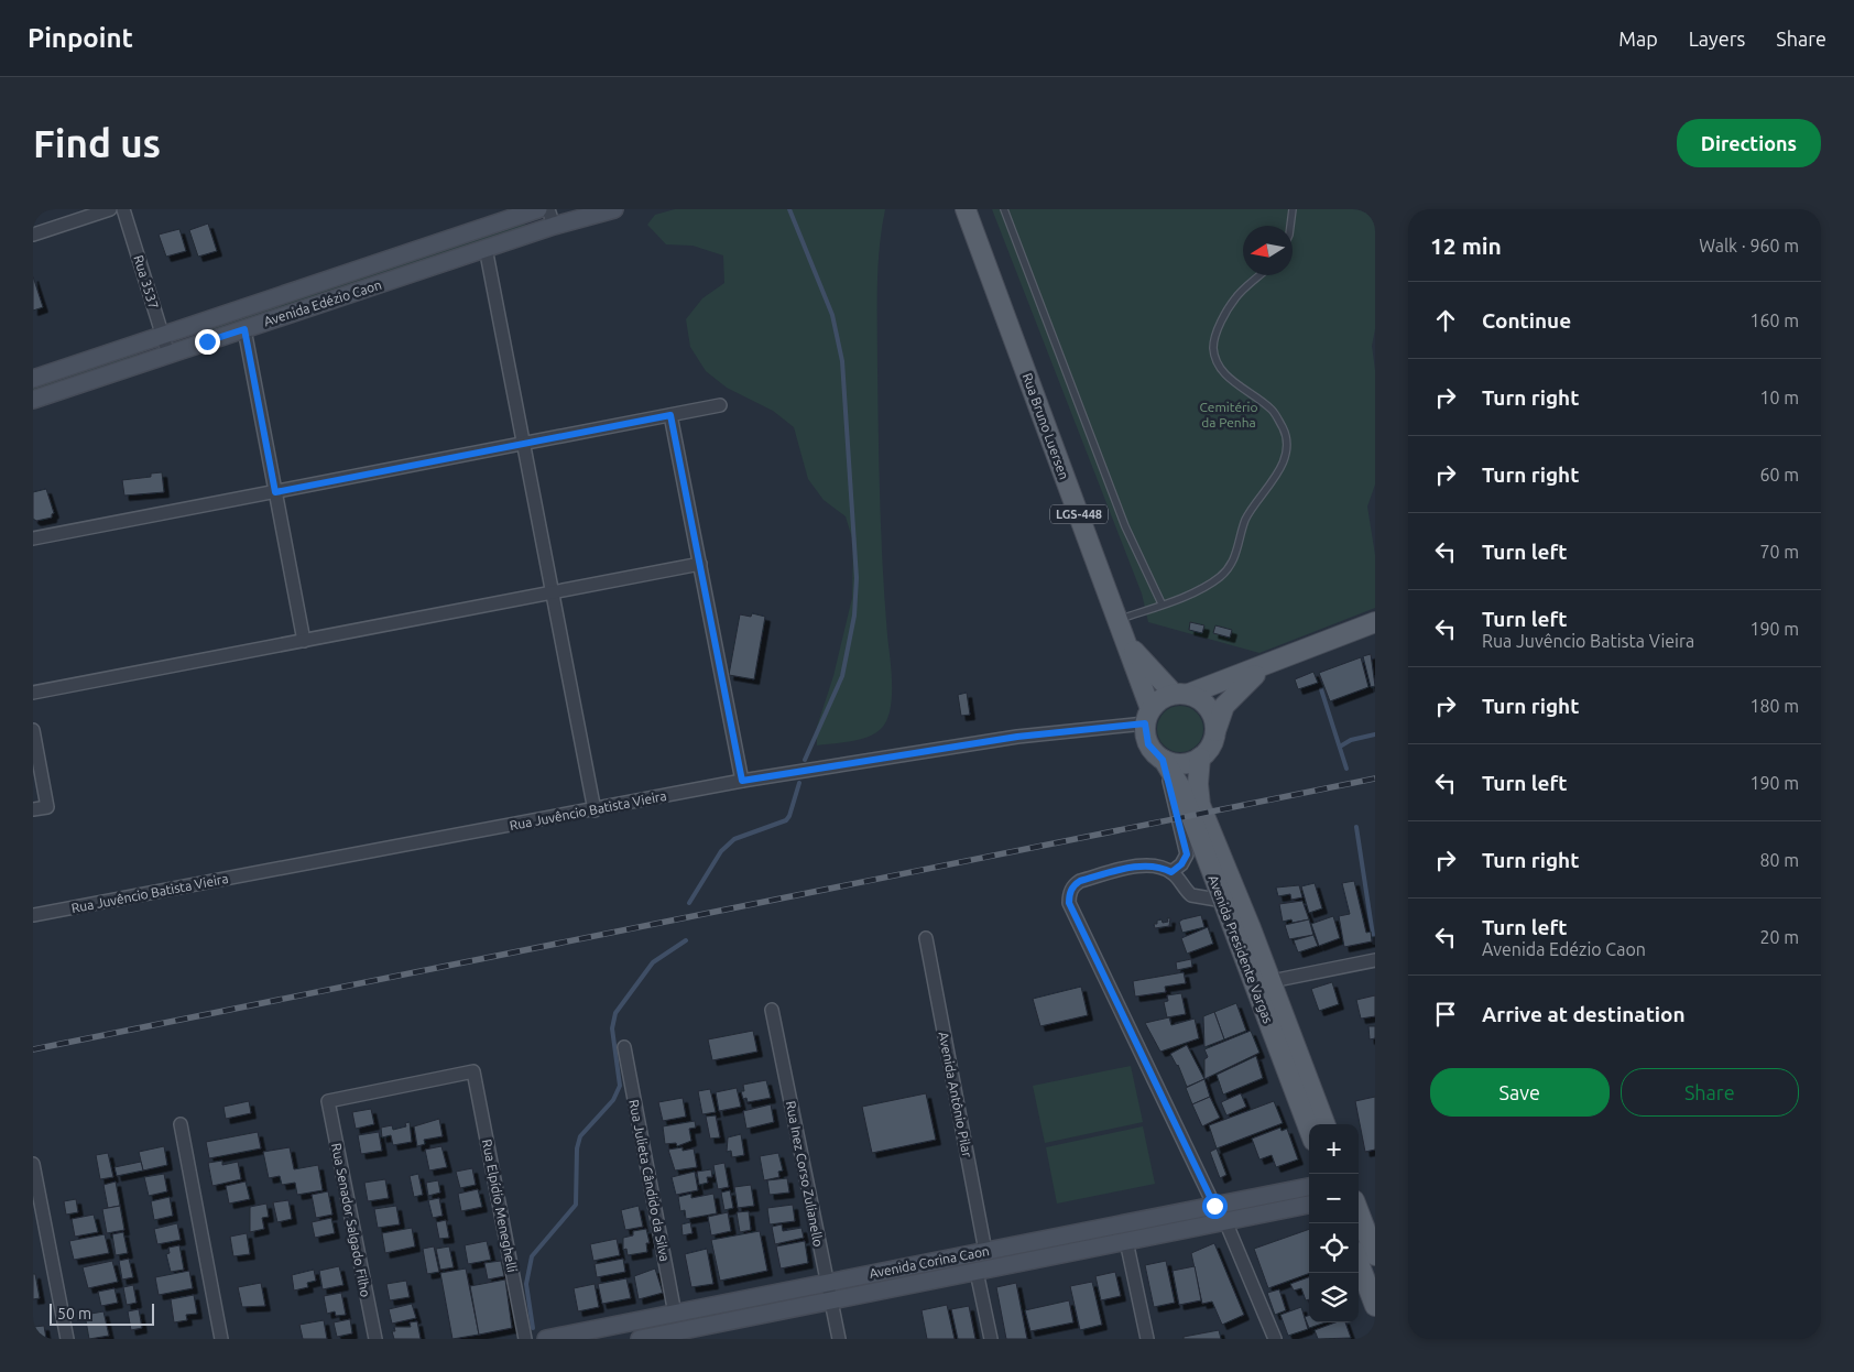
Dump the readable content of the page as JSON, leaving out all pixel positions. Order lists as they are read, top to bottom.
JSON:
{
  "streets": {
    "main road": [
      "Avenida Edézio Caon",
      "Rua Bruno Luersen",
      "LGS-448",
      "Avenida Presidente Vargas",
      "Avenida Corina Caon"
    ],
    "street": [
      "Rua 3537",
      "Rua Juvêncio Batista Vieira",
      "Avenida Antônio Pilar",
      "Rua Inez Corso Zulianello",
      "Rua Julieta Cândido da Silva",
      "Rua Elpídio Meneghelli",
      "Rua Senador Salgado Filho"
    ]
  },
  "crossings": [
    ["Rua 3537", "Avenida Edézio Caon"],
    ["Rua Bruno Luersen", "Rua Juvêncio Batista Vieira"],
    ["Rua Bruno Luersen", "Avenida Presidente Vargas"],
    ["Rua Juvêncio Batista Vieira", "Avenida Presidente Vargas"],
    ["Avenida Antônio Pilar", "Avenida Corina Caon"],
    ["Rua Inez Corso Zulianello", "Avenida Corina Caon"],
    ["Rua Julieta Cândido da Silva", "Avenida Corina Caon"],
    ["Rua Elpídio Meneghelli", "Rua Senador Salgado Filho"]
  ],
  "parks": ["Cemitério da Penha"],
  "scale_bar": "50 m",
  "north": "left",
  "page": {
    "header": "Pinpoint",
    "nav": ["Map", "Layers", "Share"],
    "buttons": [
      "Directions",
      ["Save", "Share"]
    ],
    "title": "Find us",
    "heading": ["12 min", "Walk · 960 m"],
    "list": [
      ["Continue", "160 m"],
      ["Turn right", "10 m"],
      ["Turn right", "60 m"],
      ["Turn left", "70 m"],
      ["Turn left", "Rua Juvêncio Batista Vieira", "190 m"],
      ["Turn right", "180 m"],
      ["Turn left", "190 m"],
      ["Turn right", "80 m"],
      ["Turn left", "Avenida Edézio Caon", "20 m"],
      "Arrive at destination"
    ],
    "map_buttons": ["+", "−"],
    "scale": "50 m"
  }
}
